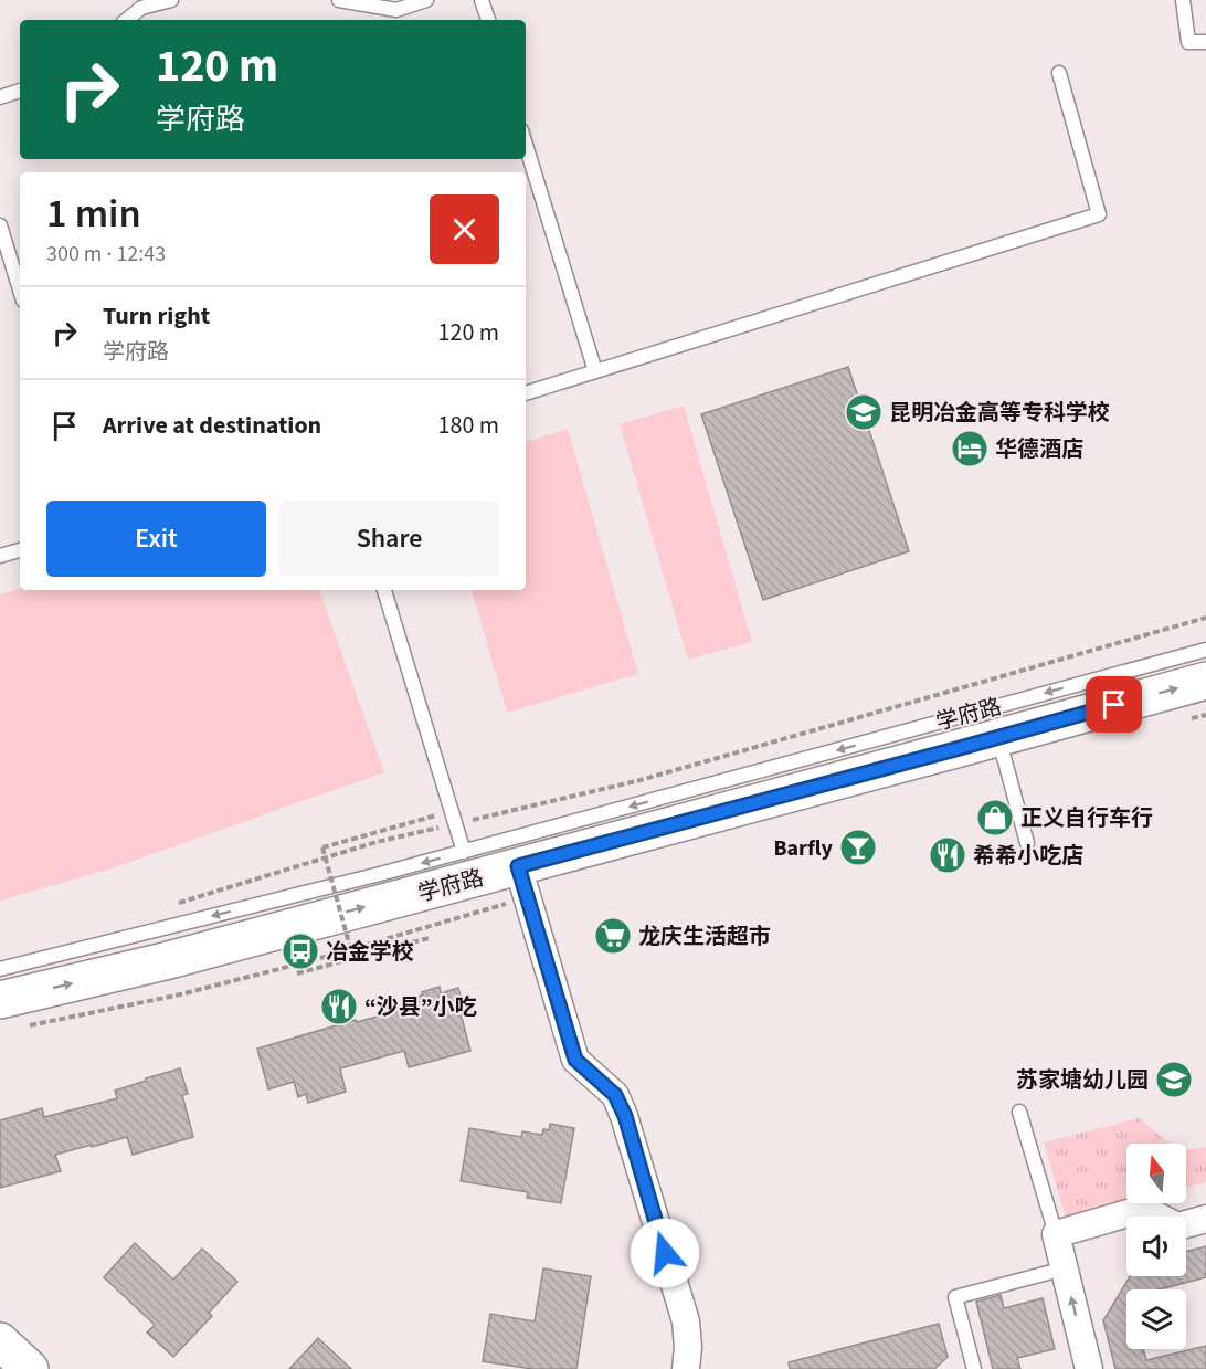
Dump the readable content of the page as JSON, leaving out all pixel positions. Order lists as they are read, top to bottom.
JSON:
{
  "streets": {
    "main road": ["学府路"]
  },
  "places": {
    "school or university": ["昆明冶金高等专科学校", "苏家塘幼儿园"],
    "hotel": ["华德酒店"],
    "shop": ["正义自行车行"],
    "bar": ["Barfly"],
    "restaurant": ["希希小吃店", "“沙县”小吃"],
    "supermarket": ["龙庆生活超市"],
    "bus stop": ["冶金学校"]
  },
  "north": "top",
  "page": {
    "turn": ["120 m", "学府路"],
    "heading": ["1 min", "300 m · 12:43"],
    "list": [
      {
        "name": "Turn right",
        "note": "学府路",
        "value": "120 m"
      },
      {
        "name": "Arrive at destination",
        "value": "180 m"
      }
    ],
    "buttons": ["Exit", "Share"]
  }
}
